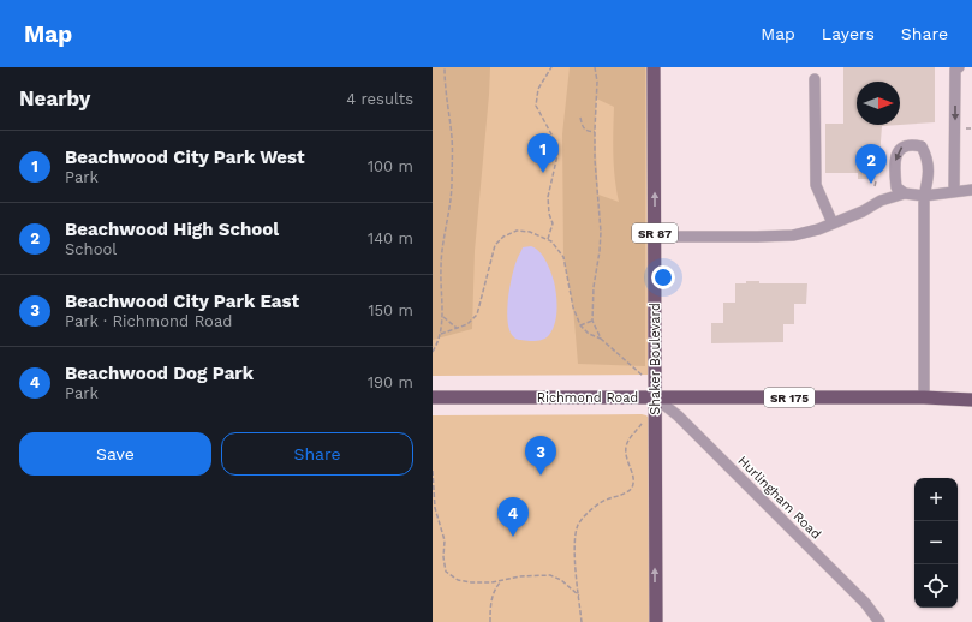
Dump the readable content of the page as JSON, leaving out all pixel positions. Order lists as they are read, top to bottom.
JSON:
{
  "streets": {
    "main road": [
      "SR 87",
      "Shaker Boulevard",
      "Richmond Road",
      "SR 175"
    ],
    "street": ["Hurlingham Road"]
  },
  "crossings": [
    ["Shaker Boulevard", "Richmond Road"],
    ["Shaker Boulevard", "Hurlingham Road"],
    ["Richmond Road", "Hurlingham Road"]
  ],
  "one_way": ["Shaker Boulevard"],
  "north": "right",
  "page": {
    "header": "Map",
    "nav": ["Map", "Layers", "Share"],
    "heading": ["Nearby", "4 results"],
    "list": [
      {
        "mark": "1",
        "name": "Beachwood City Park West",
        "note": "Park",
        "value": "100 m"
      },
      {
        "mark": "2",
        "name": "Beachwood High School",
        "note": "School",
        "value": "140 m"
      },
      {
        "mark": "3",
        "name": "Beachwood City Park East",
        "note": "Park · Richmond Road",
        "value": "150 m"
      },
      {
        "mark": "4",
        "name": "Beachwood Dog Park",
        "note": "Park",
        "value": "190 m"
      }
    ],
    "pins": [
      "1",
      "2",
      "3",
      "4"
    ],
    "buttons": ["Save", "Share"],
    "map_buttons": ["+", "−"]
  }
}
